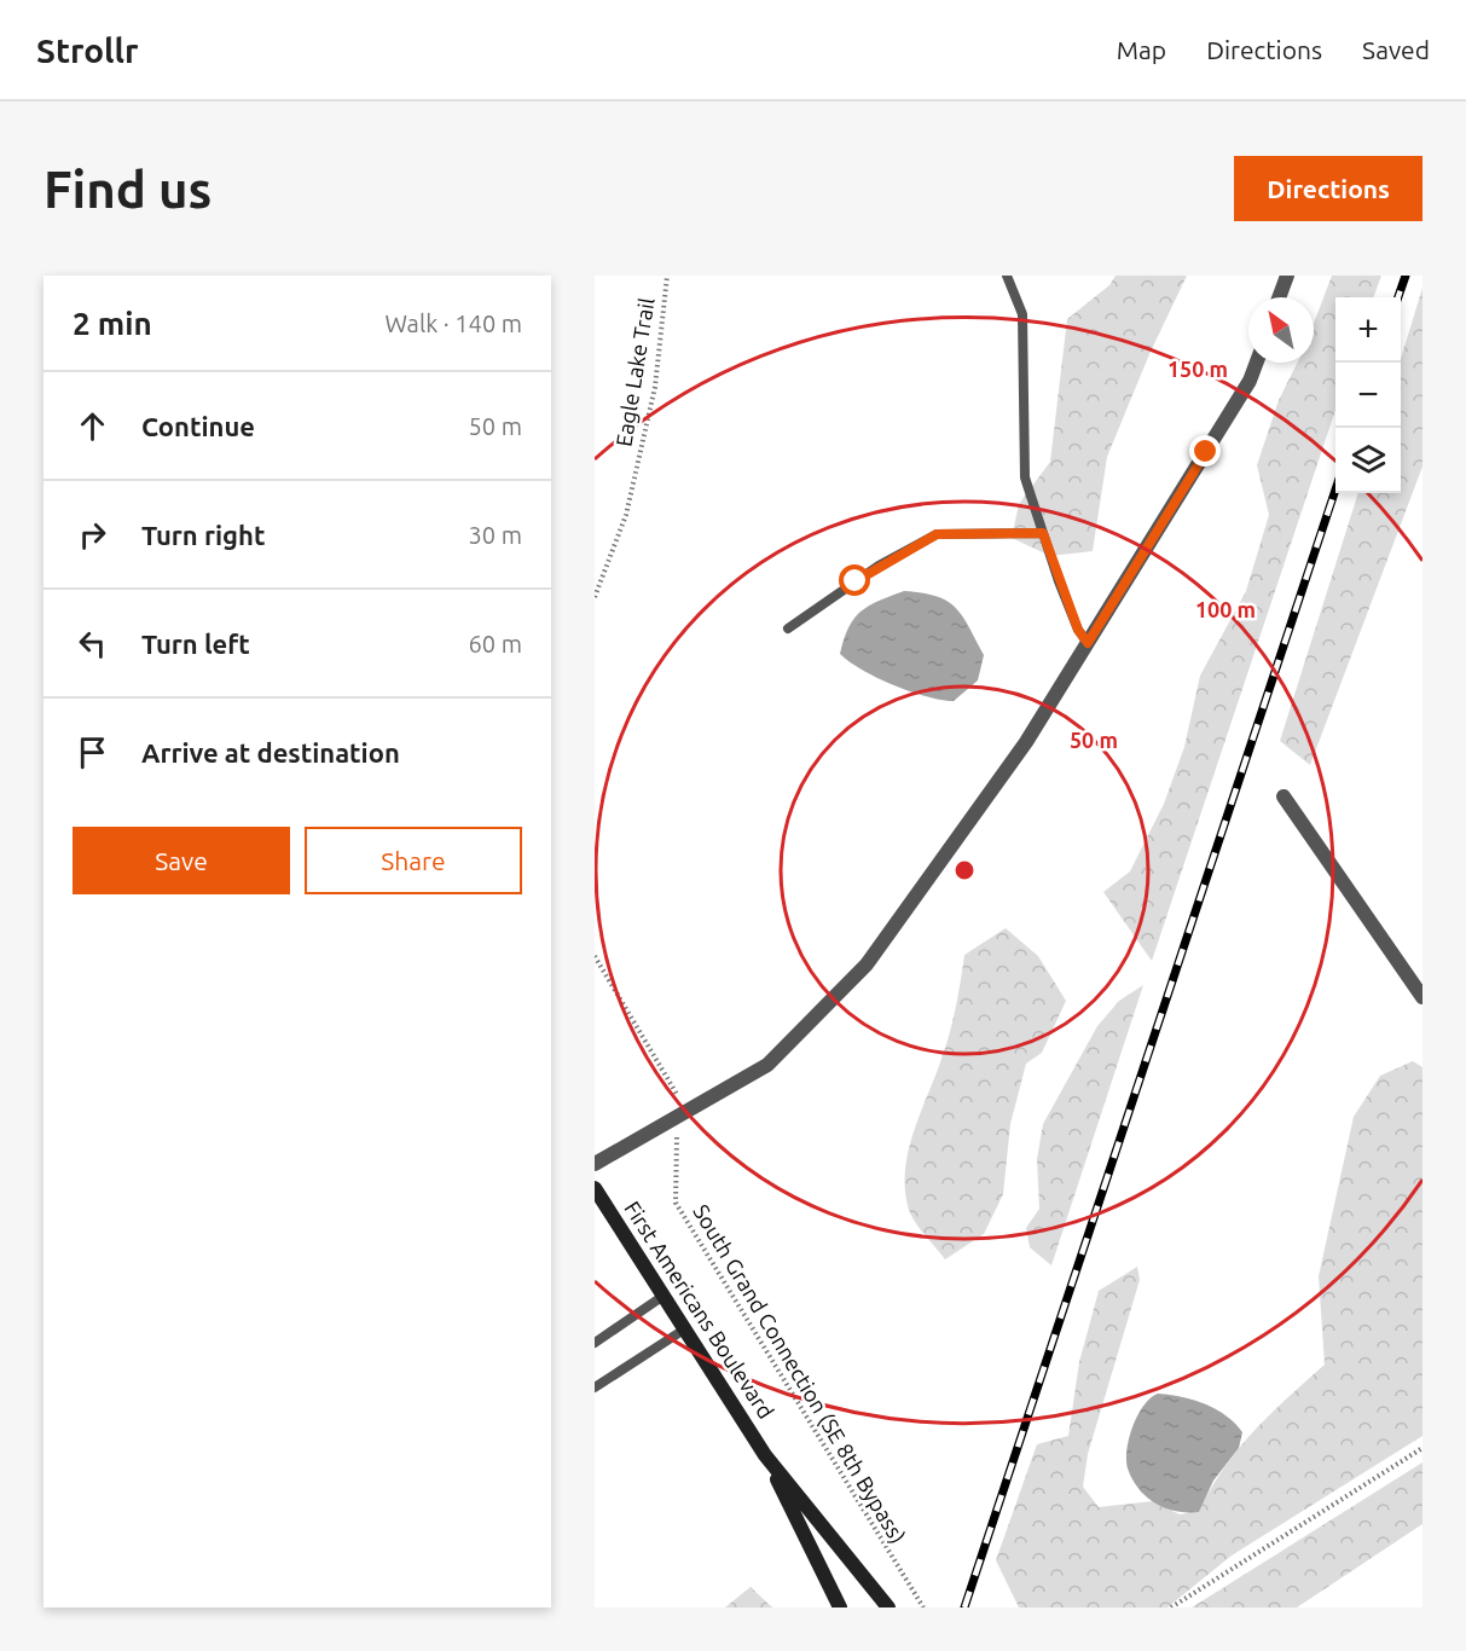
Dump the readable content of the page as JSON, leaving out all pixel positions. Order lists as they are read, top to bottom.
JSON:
{
  "streets": {
    "main road": ["First Americans Boulevard"],
    "path": ["Eagle Lake Trail", "South Grand Connection (SE 8th Bypass)"]
  },
  "north": "top left",
  "page": {
    "header": "Strollr",
    "nav": ["Map", "Directions", "Saved"],
    "buttons": [
      "Directions",
      ["Save", "Share"]
    ],
    "title": "Find us",
    "heading": ["2 min", "Walk · 140 m"],
    "map_buttons": ["+", "−"],
    "list": [
      ["Continue", "50 m"],
      ["Turn right", "30 m"],
      ["Turn left", "60 m"],
      "Arrive at destination"
    ]
  },
  "rings": ["150 m", "100 m", "50 m"]
}
